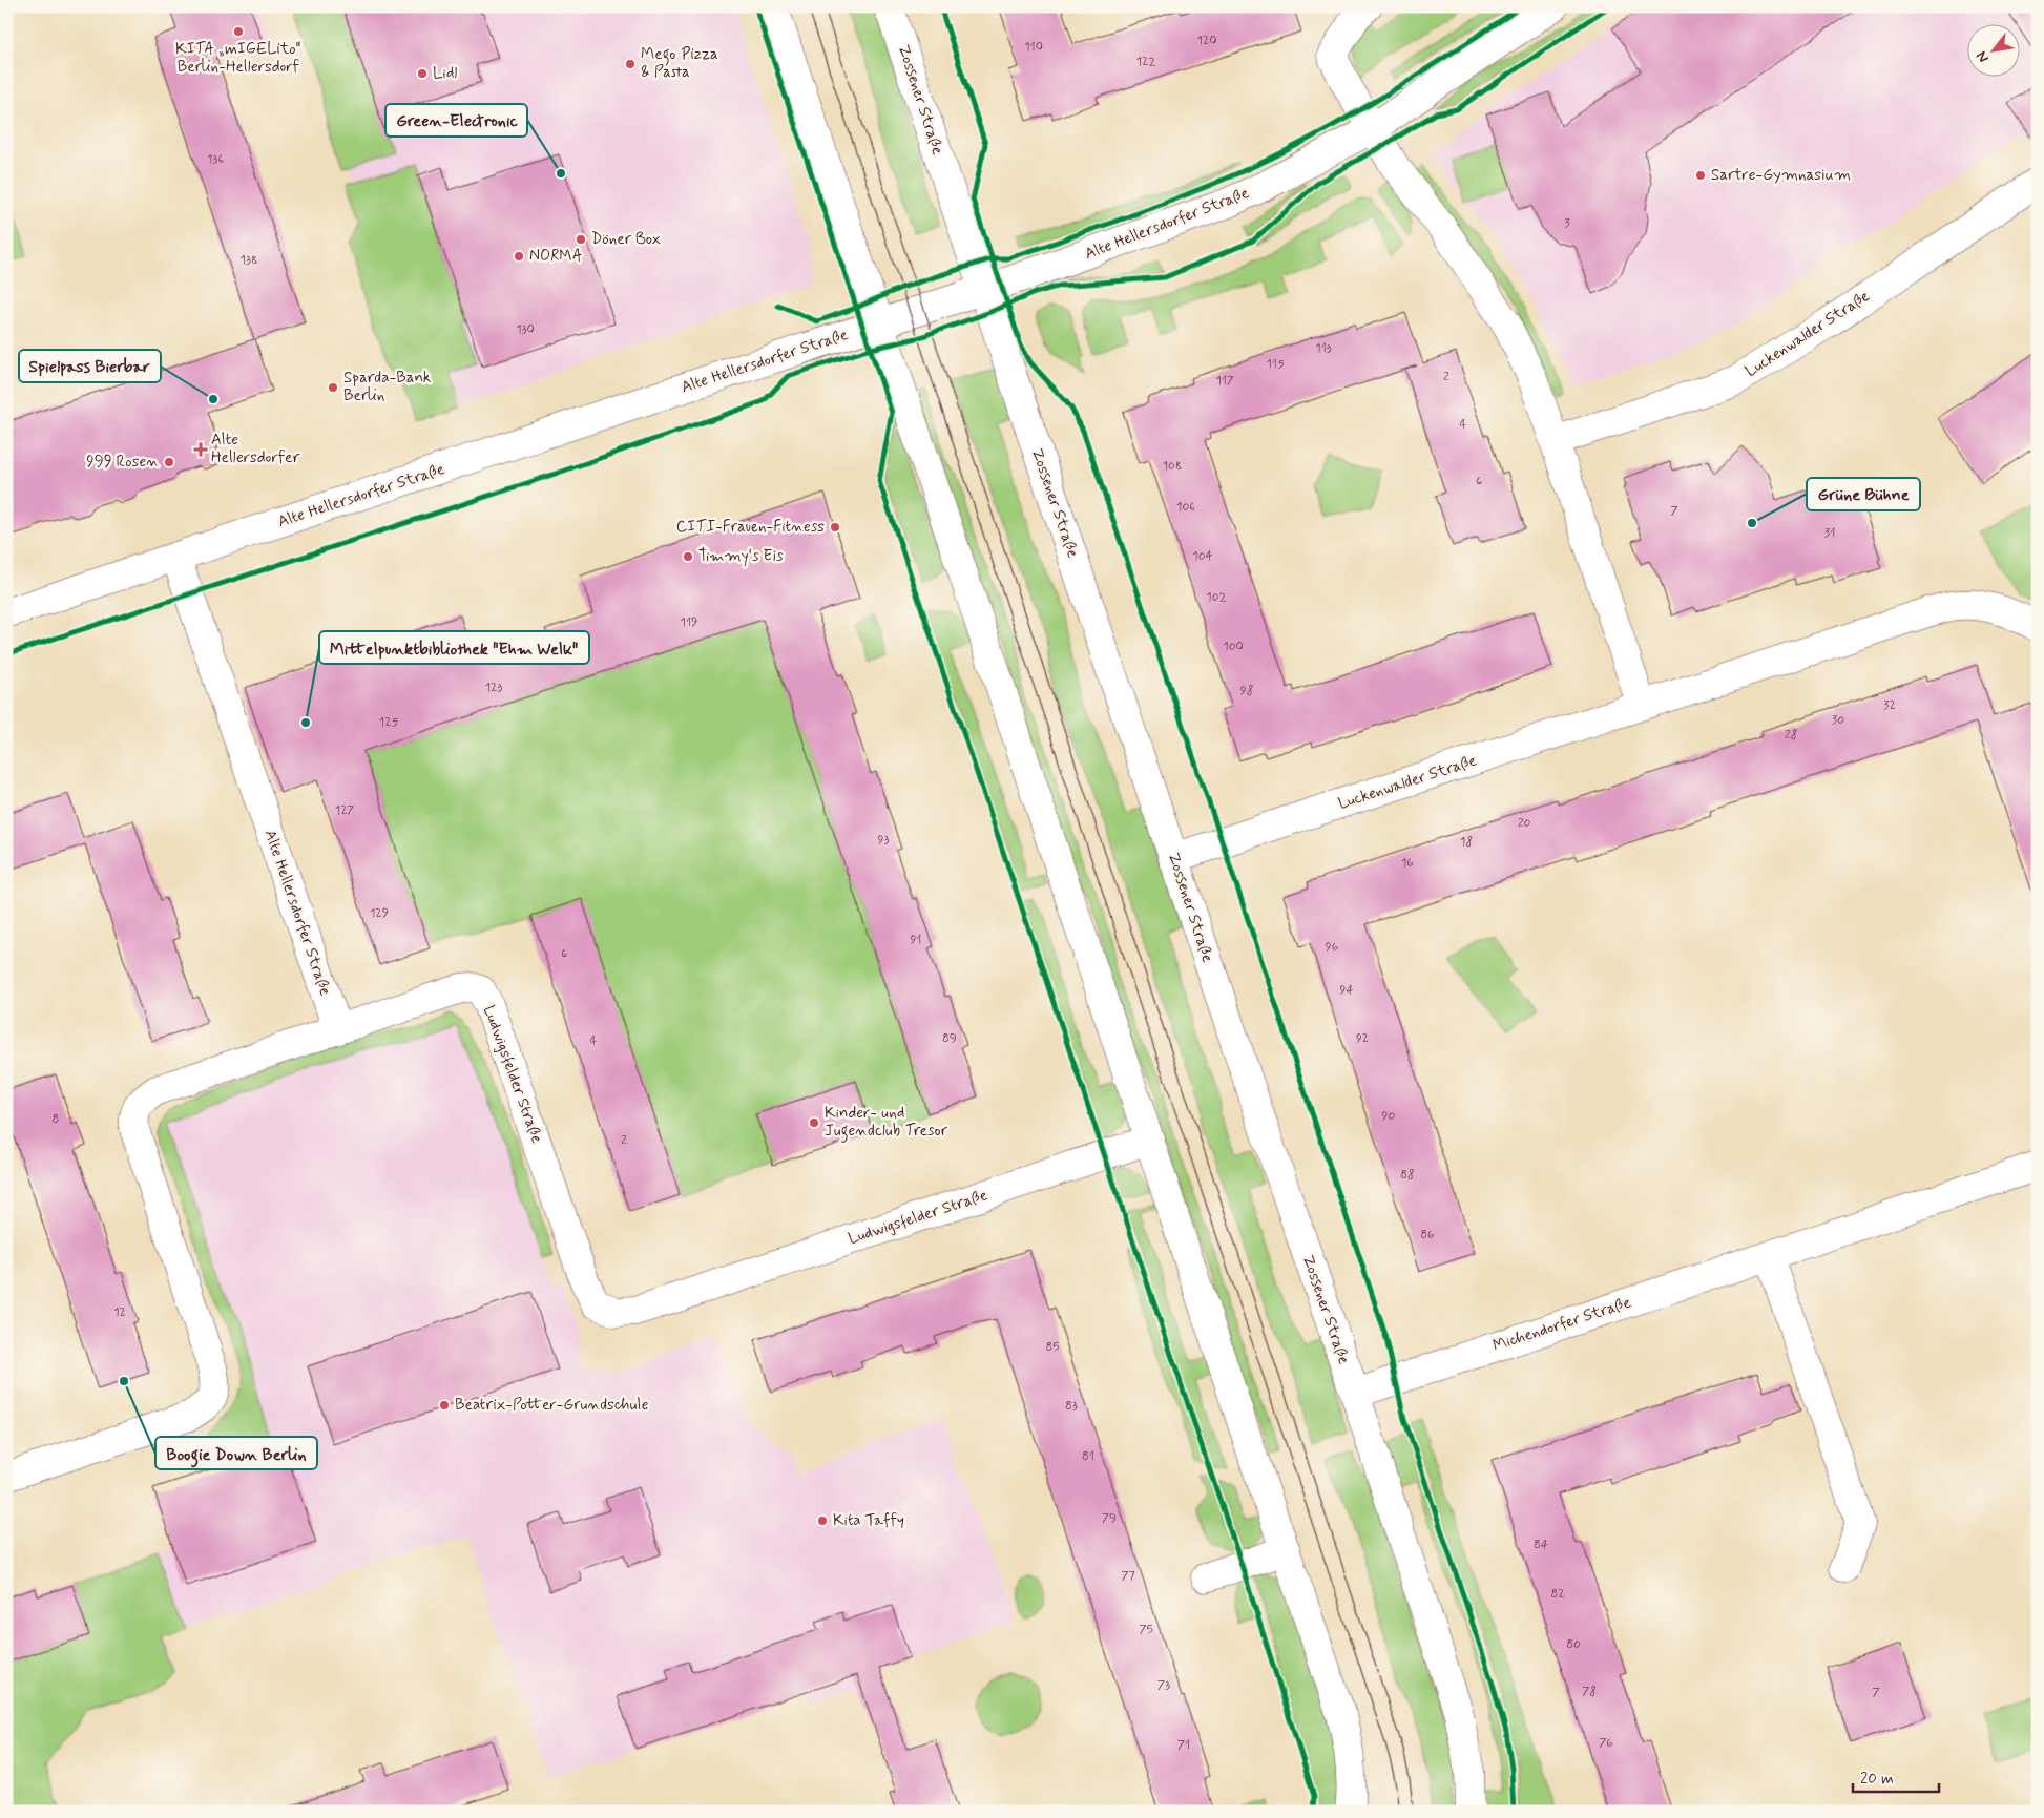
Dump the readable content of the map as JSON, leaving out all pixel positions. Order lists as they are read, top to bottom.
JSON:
{
  "streets": {
    "street": [
      "Zossener Straße",
      "Alte Hellersdorfer Straße",
      "Luckenwalder Straße",
      "Ludwigsfelder Straße",
      "Michendorfer Straße"
    ]
  },
  "crossings": [
    ["Zossener Straße", "Alte Hellersdorfer Straße"],
    ["Zossener Straße", "Luckenwalder Straße"],
    ["Zossener Straße", "Michendorfer Straße"],
    ["Alte Hellersdorfer Straße", "Ludwigsfelder Straße"]
  ],
  "places": {
    "other": [
      "KITA „mIGELito“ Berlin-Hellersdorf",
      "Mego Pizza & Pasta",
      "Lidl",
      "Green-Electronic",
      "Sartre-Gymnasium",
      "Döner Box",
      "NORMA",
      "Sparda-Bank Berlin",
      "Spielpass Bierbar",
      "999 Rosen",
      "Grüne Bühne",
      "CITI-Frauen-Fitness",
      "Timmy's Eis",
      "Mittelpunktbibliothek \"Ehm Welk\"",
      "Kinder- und Jugendclub Tresor",
      "Boogie Down Berlin",
      "Beatrix-Potter-Grundschule",
      "Kita Taffy"
    ],
    "health": ["Alte Hellersdorfer"]
  },
  "house_numbers": [
    "120",
    "110",
    "122",
    "136",
    "3",
    "138",
    "130",
    "113",
    "115",
    "2",
    "117",
    "4",
    "108",
    "6",
    "106",
    "7",
    "31",
    "104",
    "102",
    "119",
    "100",
    "123",
    "98",
    "32",
    "30",
    "125",
    "28",
    "127",
    "20",
    "93",
    "18",
    "16",
    "129",
    "91",
    "96",
    "6",
    "94",
    "89",
    "92",
    "4",
    "90",
    "8",
    "2",
    "88",
    "86",
    "12",
    "85",
    "83",
    "81",
    "79",
    "84",
    "77",
    "82",
    "75",
    "80",
    "73",
    "78",
    "7",
    "76",
    "71"
  ],
  "scale_bar": "20 m",
  "north": "bottom left"
}
